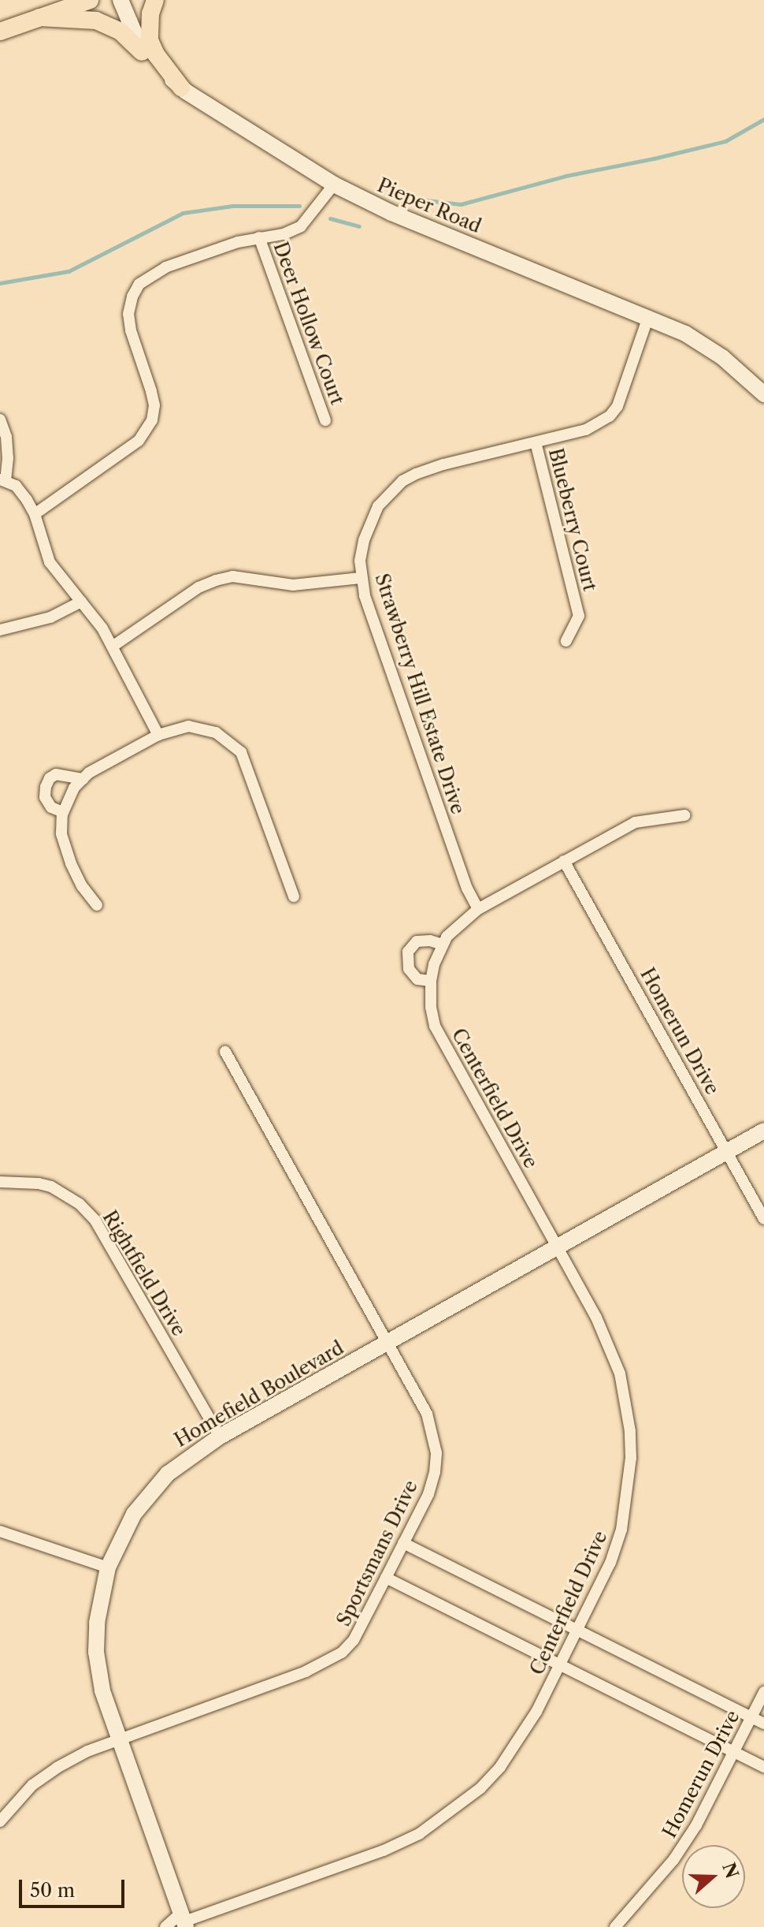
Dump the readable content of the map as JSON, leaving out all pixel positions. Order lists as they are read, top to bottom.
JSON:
{
  "streets": {
    "street": [
      "Pieper Road",
      "Deer Hollow Court",
      "Blueberry Court",
      "Strawberry Hill Estate Drive",
      "Homerun Drive",
      "Centerfield Drive",
      "Rightfield Drive",
      "Homefield Boulevard",
      "Sportsmans Drive"
    ]
  },
  "crossings": [
    ["Pieper Road", "Strawberry Hill Estate Drive"],
    ["Blueberry Court", "Strawberry Hill Estate Drive"],
    ["Strawberry Hill Estate Drive", "Centerfield Drive"],
    ["Homerun Drive", "Centerfield Drive"],
    ["Homerun Drive", "Homefield Boulevard"],
    ["Centerfield Drive", "Homefield Boulevard"],
    ["Rightfield Drive", "Homefield Boulevard"],
    ["Homefield Boulevard", "Sportsmans Drive"]
  ],
  "scale_bar": "50 m",
  "north": "right"
}
